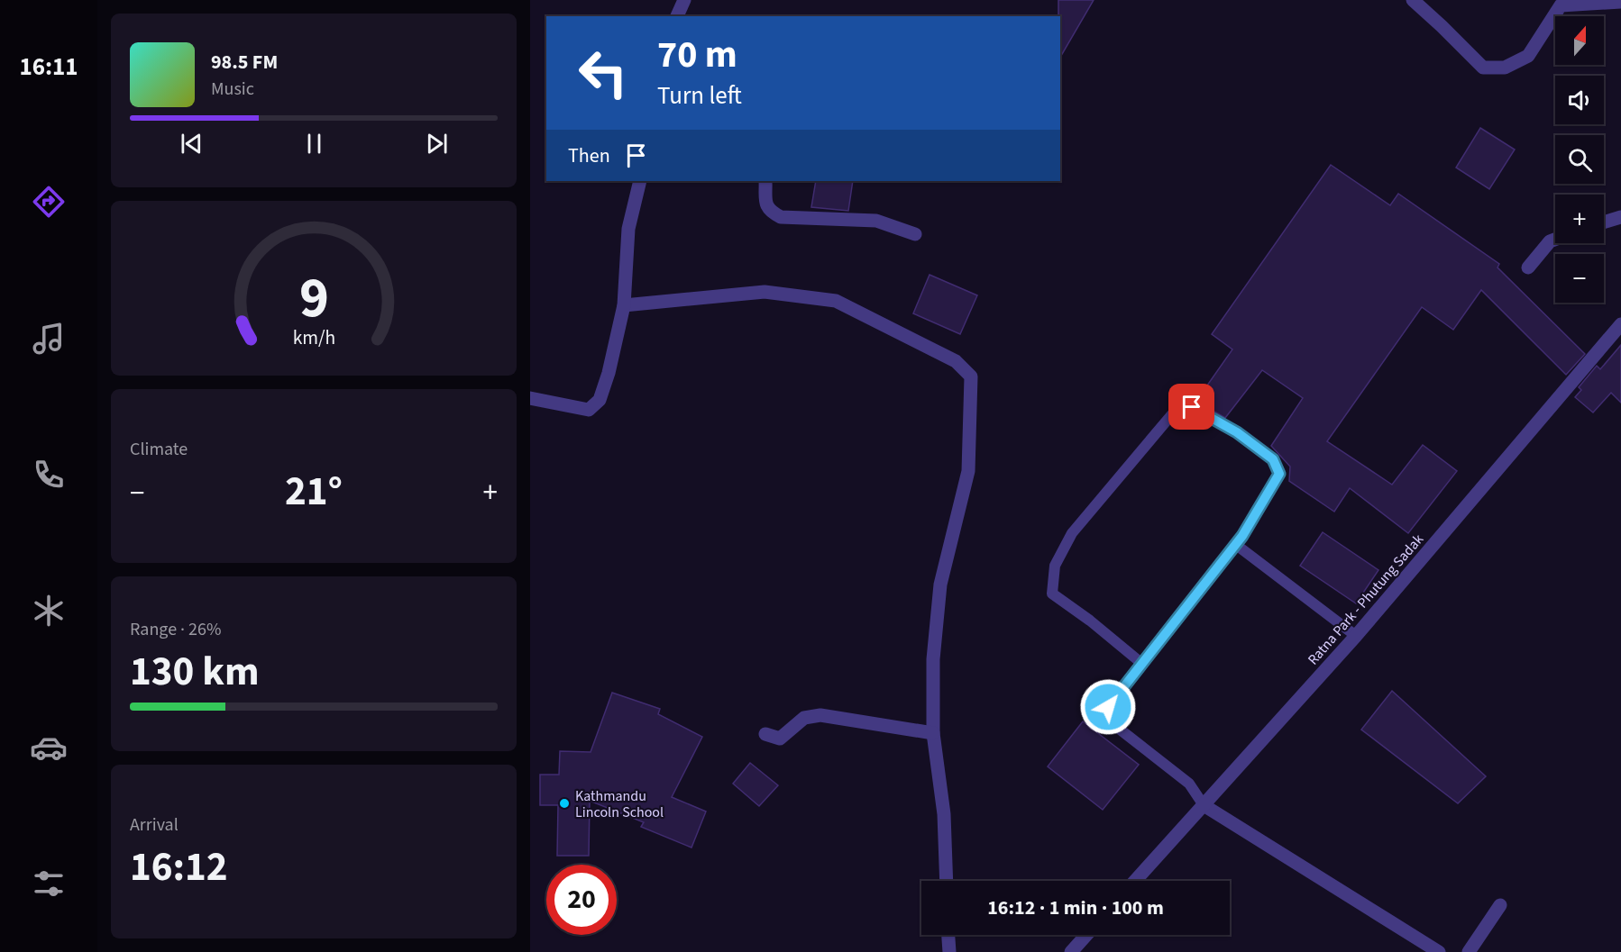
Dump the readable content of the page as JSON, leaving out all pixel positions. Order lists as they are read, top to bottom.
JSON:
{
  "streets": {
    "street": ["Ratna Park - Phutung Sadak"]
  },
  "places": ["Kathmandu Lincoln School"],
  "north": "top",
  "page": {
    "tabs": "16:11",
    "map_buttons": ["+", "−"],
    "turn": ["70 m", "Turn left"],
    "song": ["98.5 FM", "Music"],
    "then": "Then",
    "tile": [
      "Climate",
      ["Range · 26%", "130 km"],
      ["Arrival", "16:12"]
    ],
    "heat": ["−", "21°", "+"],
    "limit": "20",
    "trip": "16:12 · 1 min · 100 m",
    "gauge": ["9", "km/h"]
  }
}
